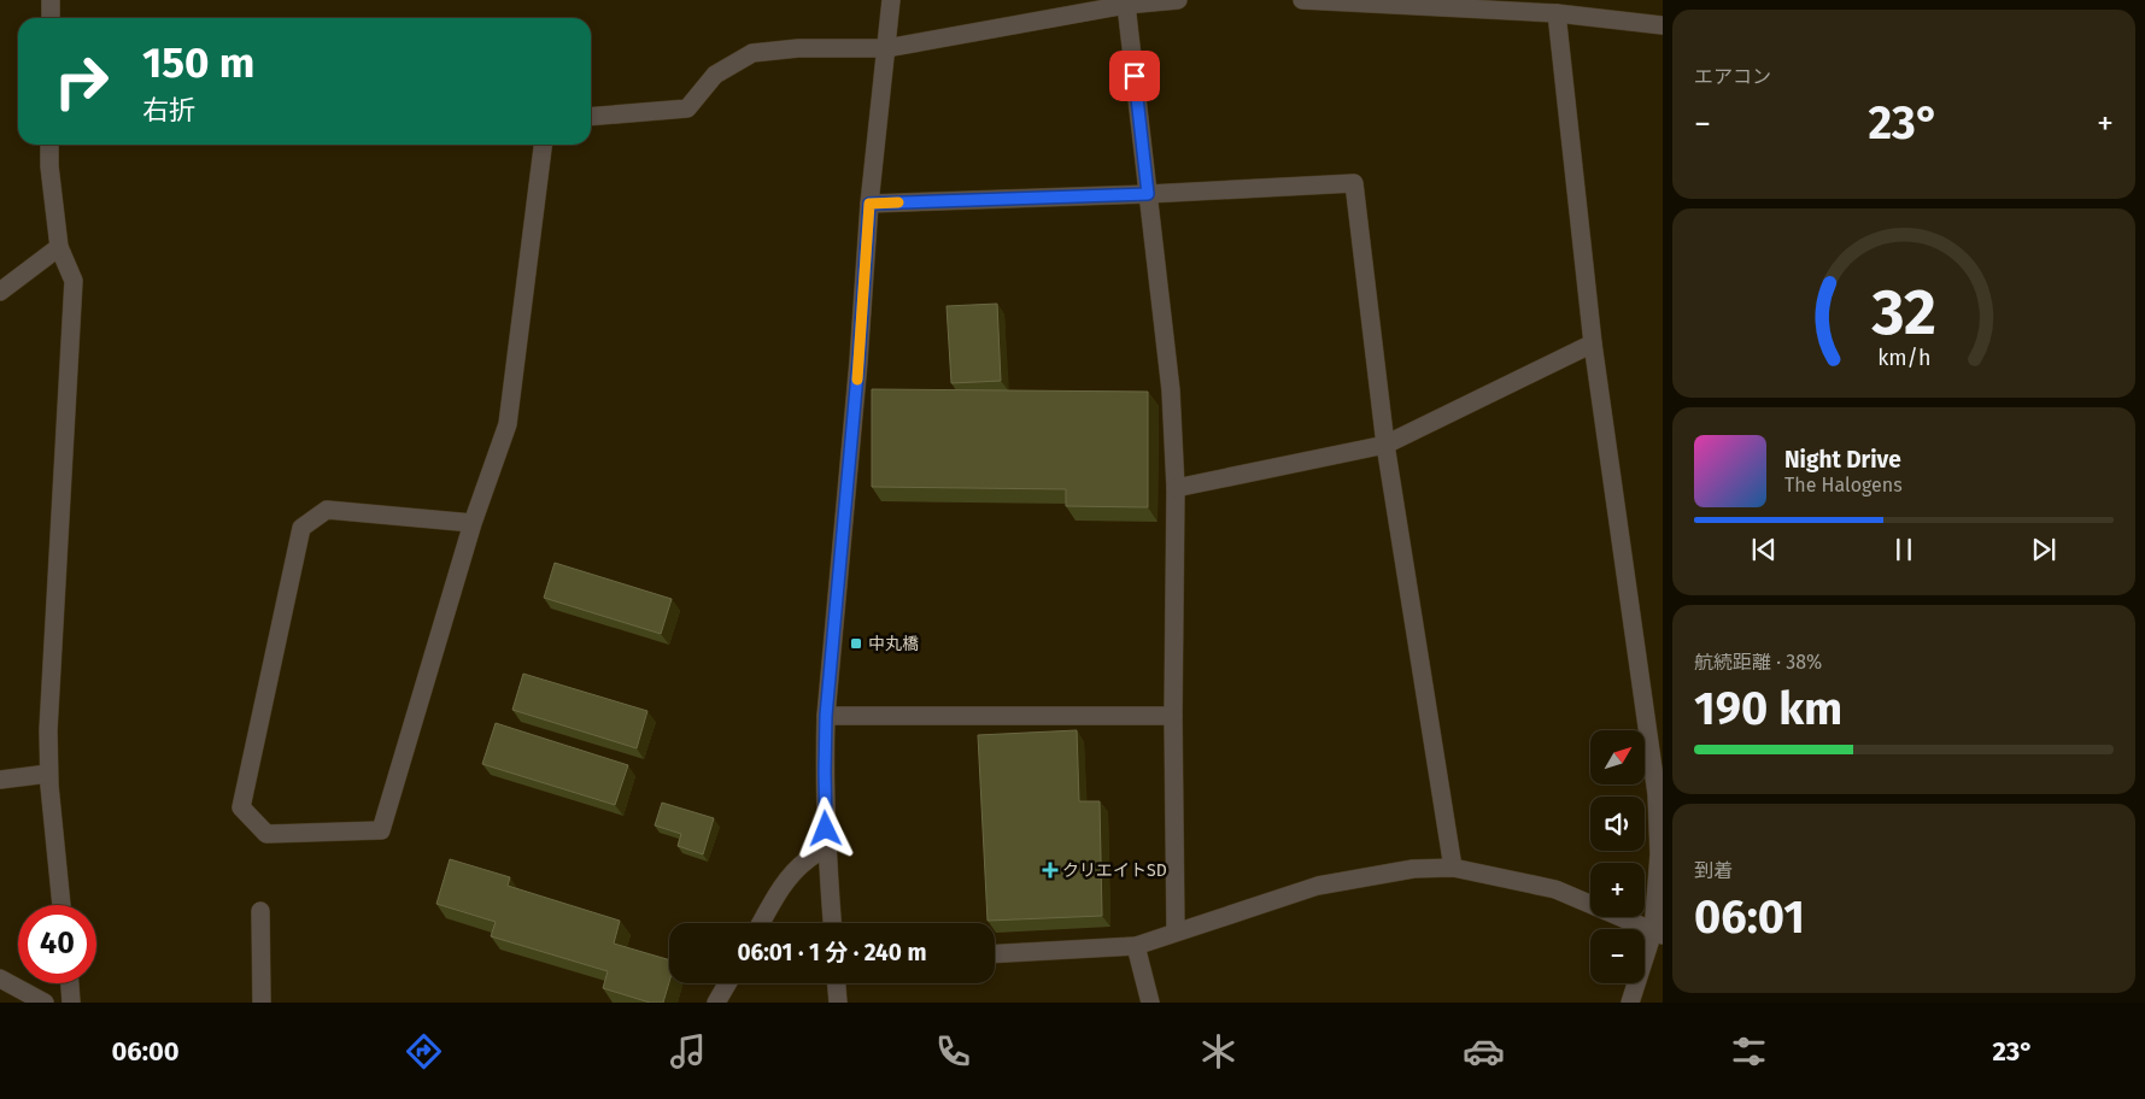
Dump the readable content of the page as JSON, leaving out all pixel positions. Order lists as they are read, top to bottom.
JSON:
{
  "places": {
    "transit": ["中丸橋"],
    "health": ["クリエイトSD"]
  },
  "north": "top right",
  "page": {
    "tile": [
      "エアコン",
      ["航続距離 · 38%", "190 km"],
      ["到着", "06:01"]
    ],
    "turn": ["150 m", "右折"],
    "heat": ["−", "23°", "+"],
    "song": ["Night Drive", "The Halogens"],
    "map_buttons": ["+", "−"],
    "limit": "40",
    "trip": "06:01 · 1 分 · 240 m",
    "tabs": ["06:00", "23°"],
    "gauge": ["32", "km/h"]
  }
}
